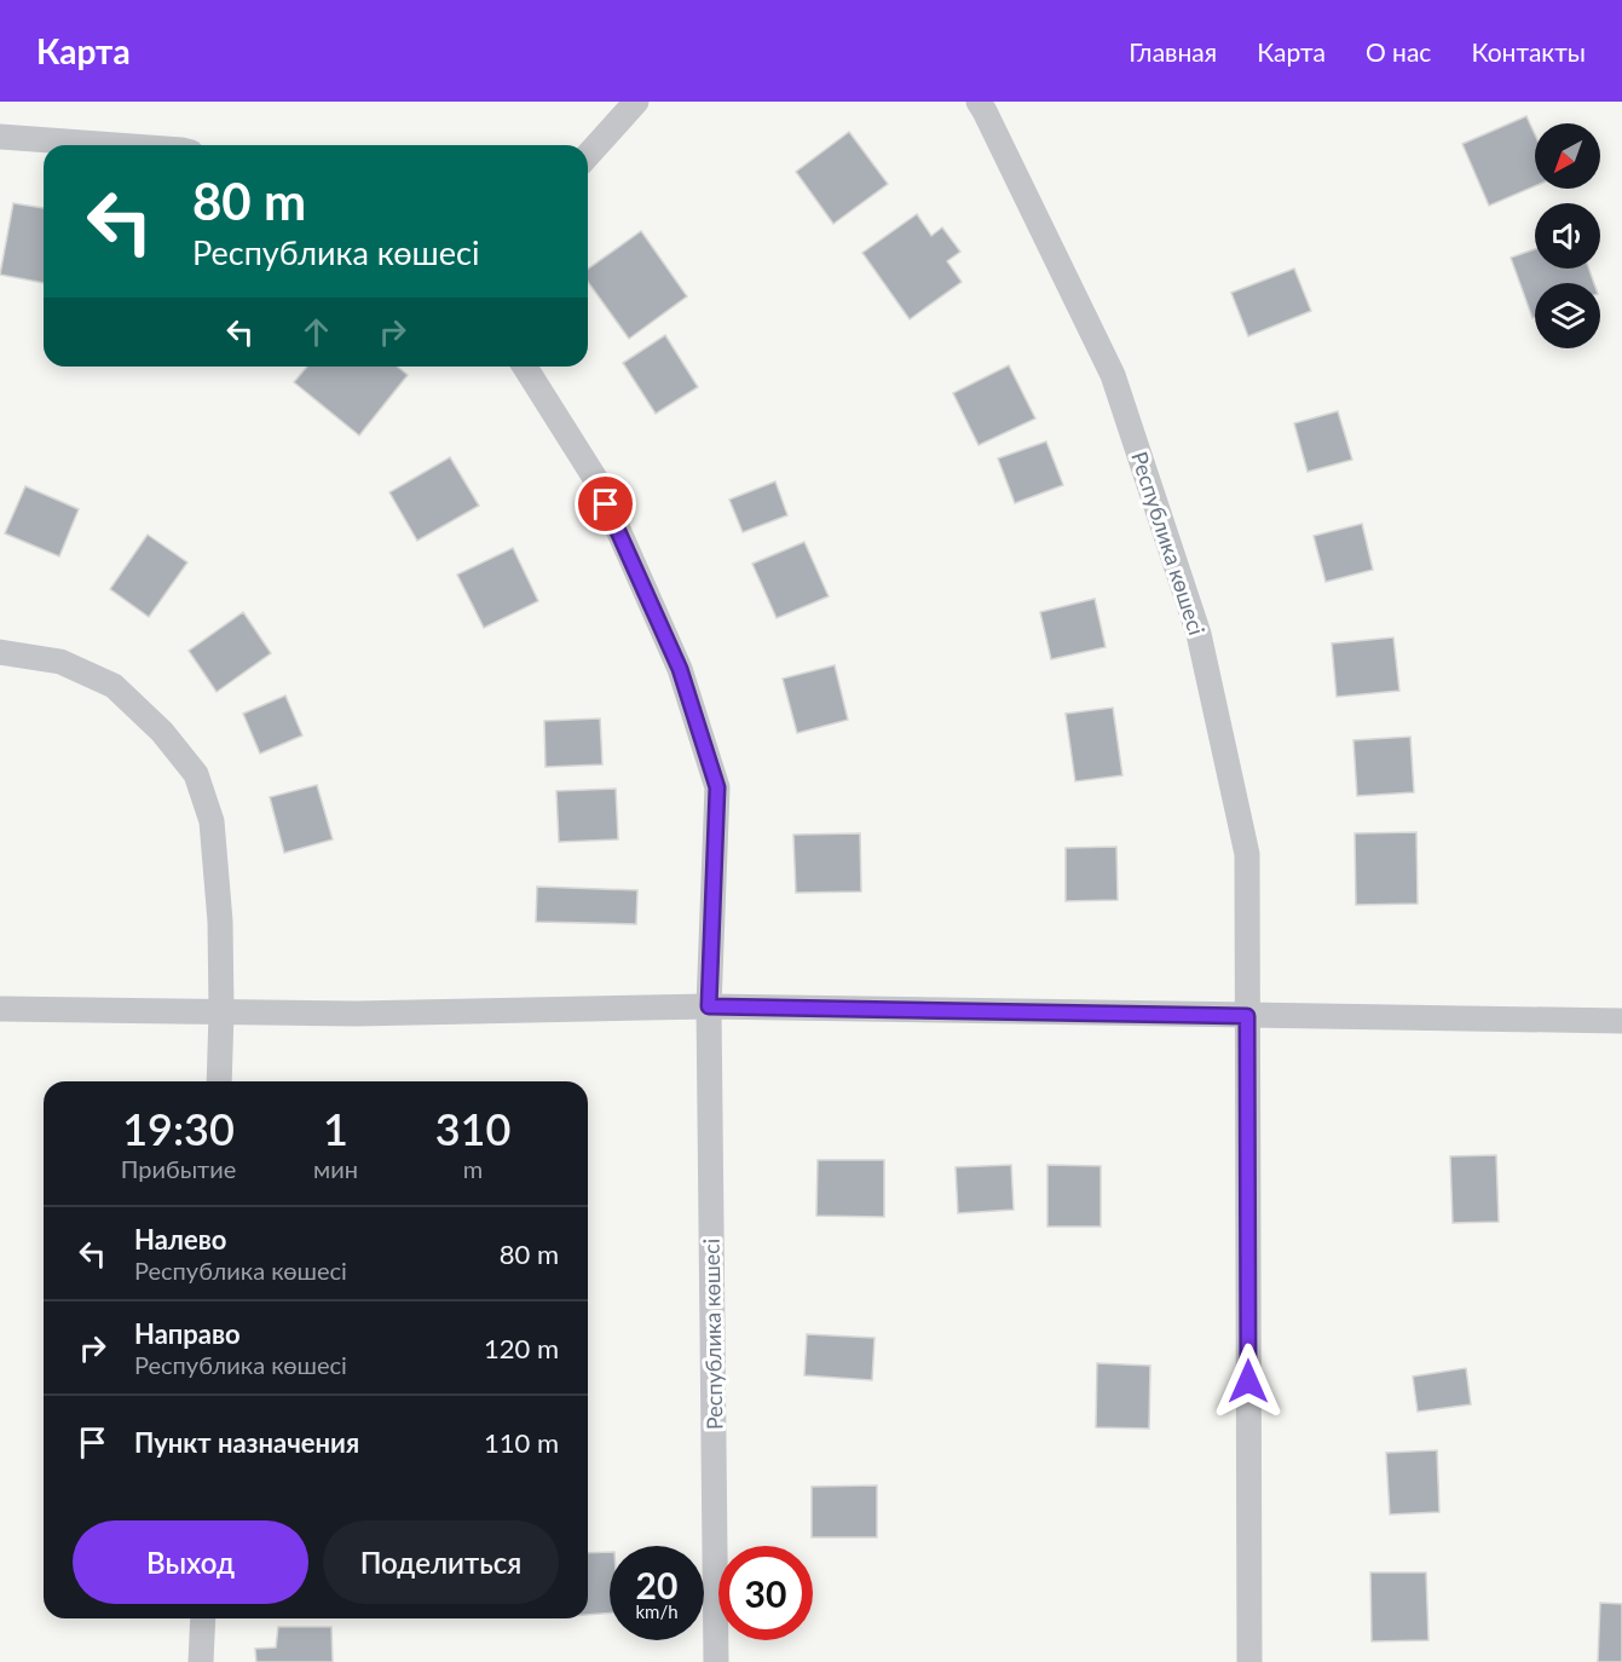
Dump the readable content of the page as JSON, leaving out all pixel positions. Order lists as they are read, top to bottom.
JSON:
{
  "streets": {
    "street": ["Республика көшесі"]
  },
  "north": "bottom left",
  "page": {
    "header": "Карта",
    "nav": [
      "Главная",
      "Карта",
      "О нас",
      "Контакты"
    ],
    "turn": ["80 m", "Республика көшесі"],
    "eta": [
      "19:30",
      "Прибытие",
      "1",
      "мин",
      "310",
      "m"
    ],
    "list": [
      {
        "name": "Налево",
        "note": "Республика көшесі",
        "value": "80 m"
      },
      {
        "name": "Направо",
        "note": "Республика көшесі",
        "value": "120 m"
      },
      {
        "name": "Пункт назначения",
        "value": "110 m"
      }
    ],
    "buttons": ["Выход", "Поделиться"],
    "speed": "20 km/h",
    "limit": "30"
  }
}
